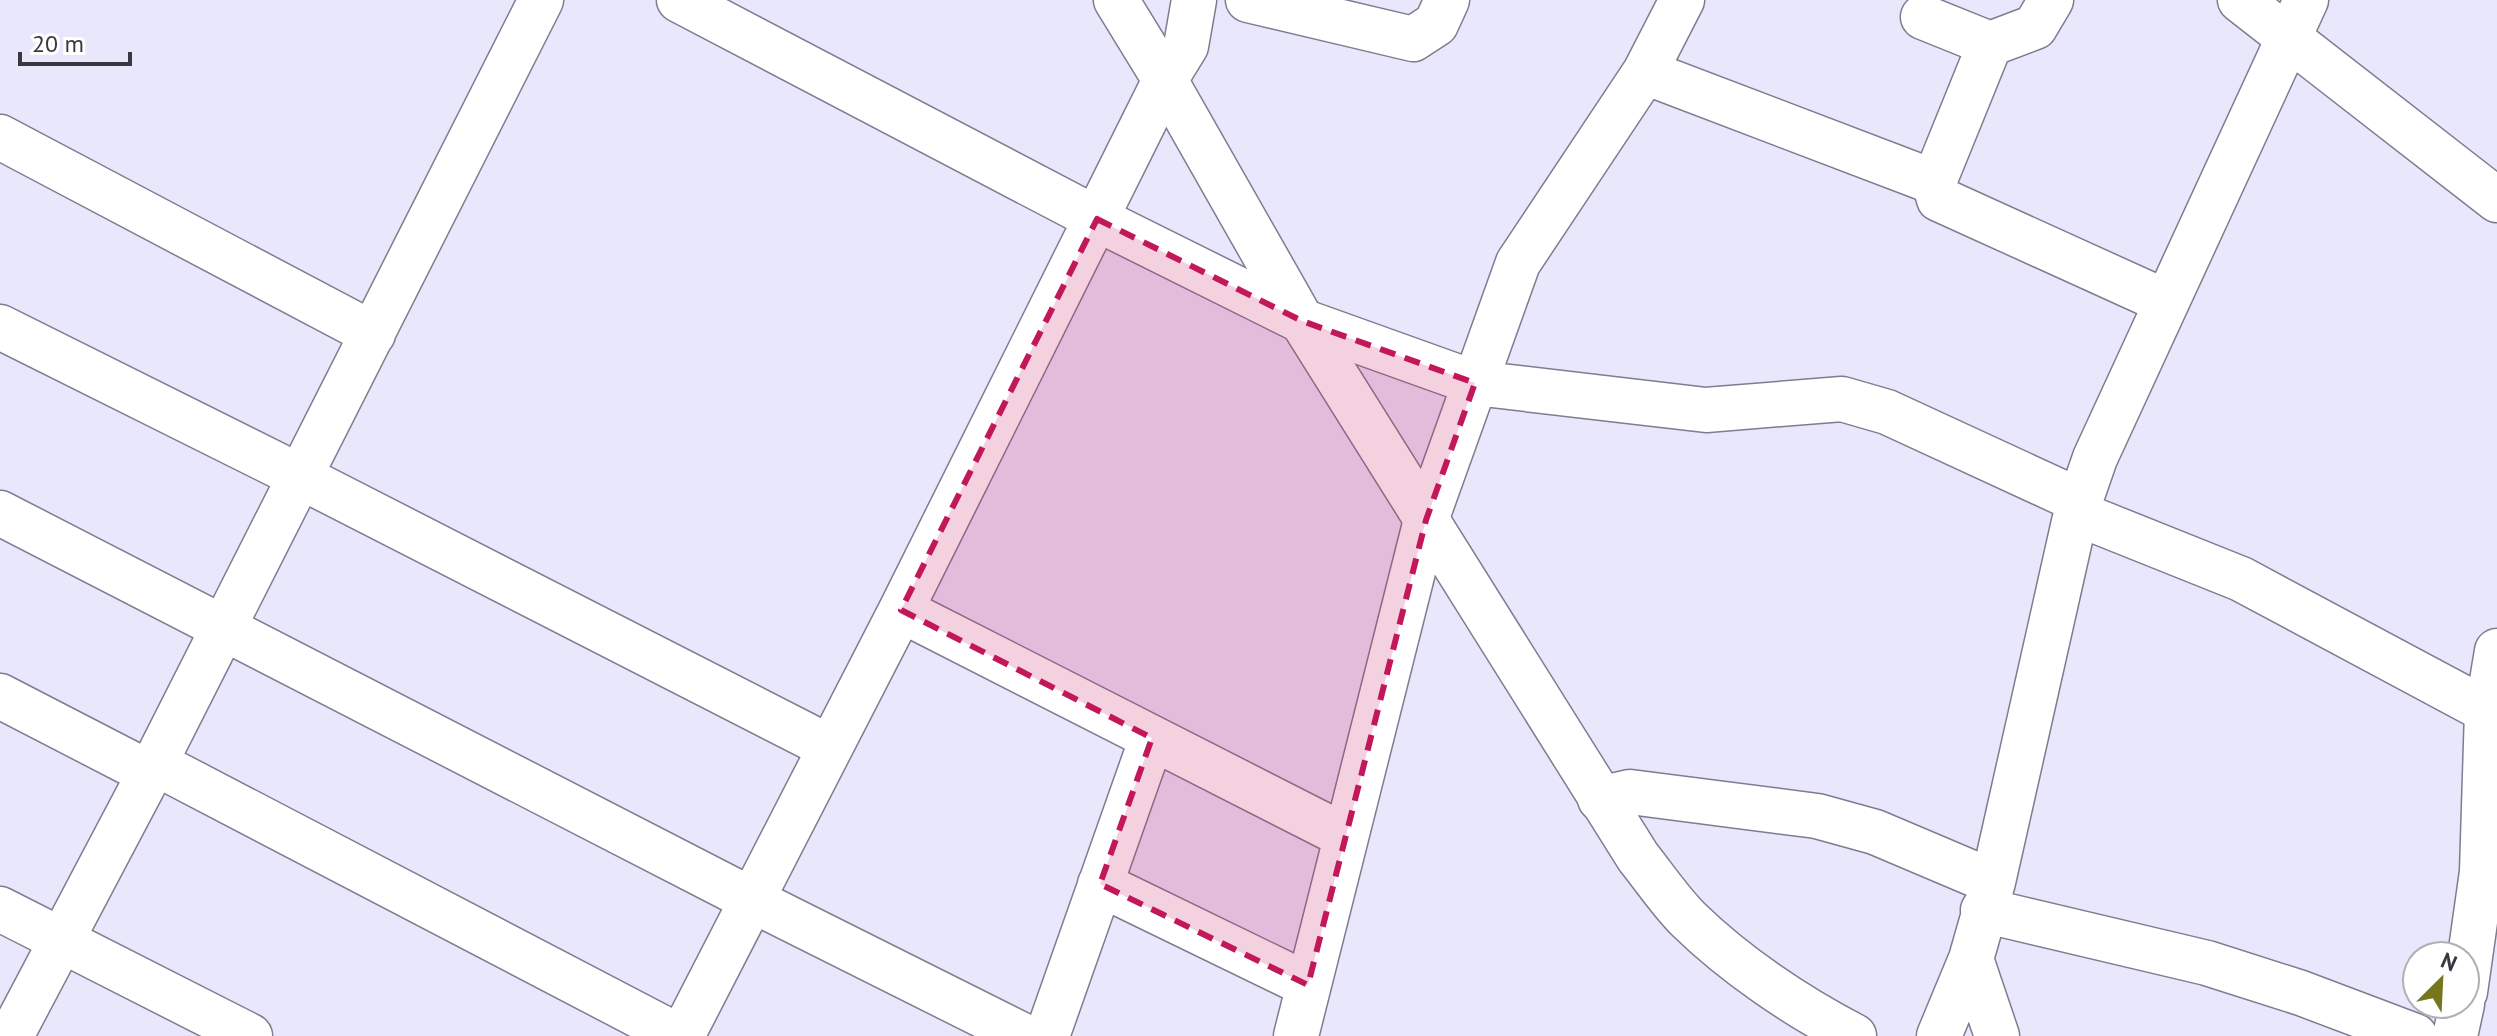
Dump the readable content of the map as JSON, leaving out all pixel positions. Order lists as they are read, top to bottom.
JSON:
{
  "scale_bar": "20 m",
  "north": "top right"
}
